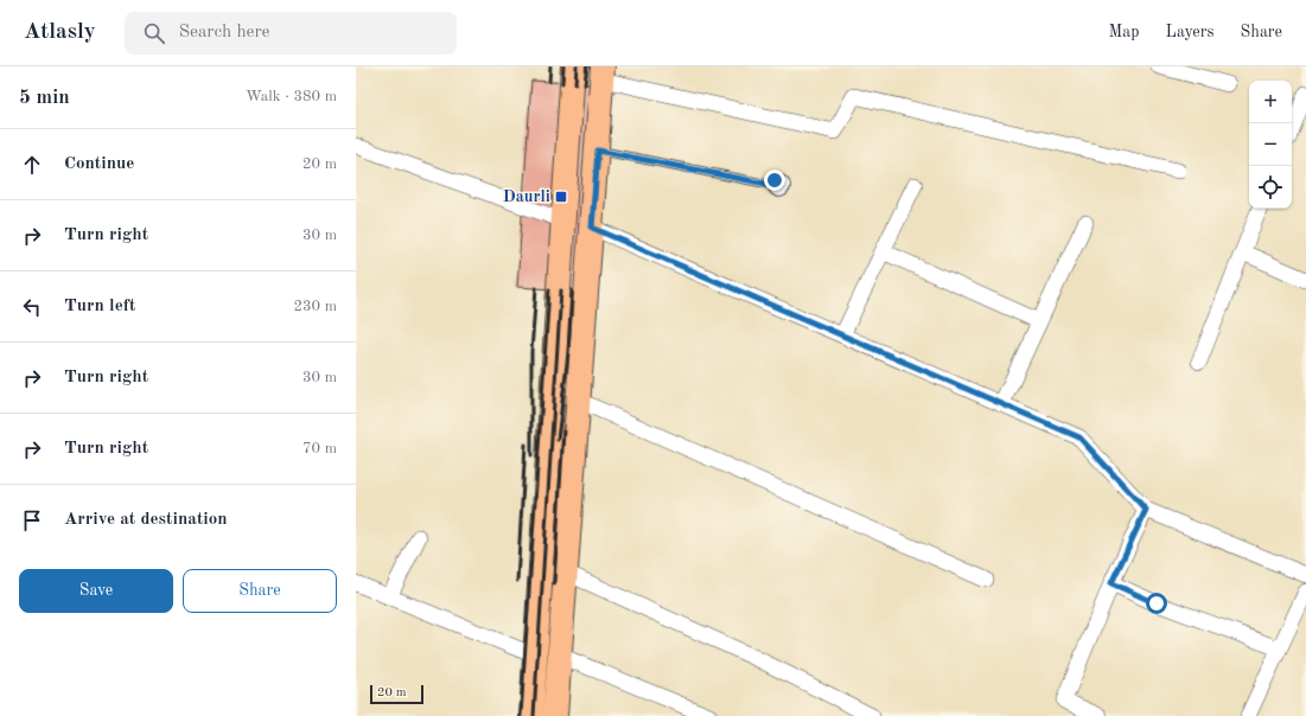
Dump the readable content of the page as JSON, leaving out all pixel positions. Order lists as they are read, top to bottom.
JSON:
{
  "places": {
    "transit": ["Daurli"]
  },
  "scale_bar": "20 m",
  "page": {
    "header": "Atlasly",
    "search": "Search here",
    "nav": ["Map", "Layers", "Share"],
    "heading": ["5 min", "Walk · 380 m"],
    "map_buttons": ["+", "−"],
    "list": [
      ["Continue", "20 m"],
      ["Turn right", "30 m"],
      ["Turn left", "230 m"],
      ["Turn right", "30 m"],
      ["Turn right", "70 m"],
      "Arrive at destination"
    ],
    "buttons": ["Save", "Share"],
    "scale": "20 m"
  }
}
